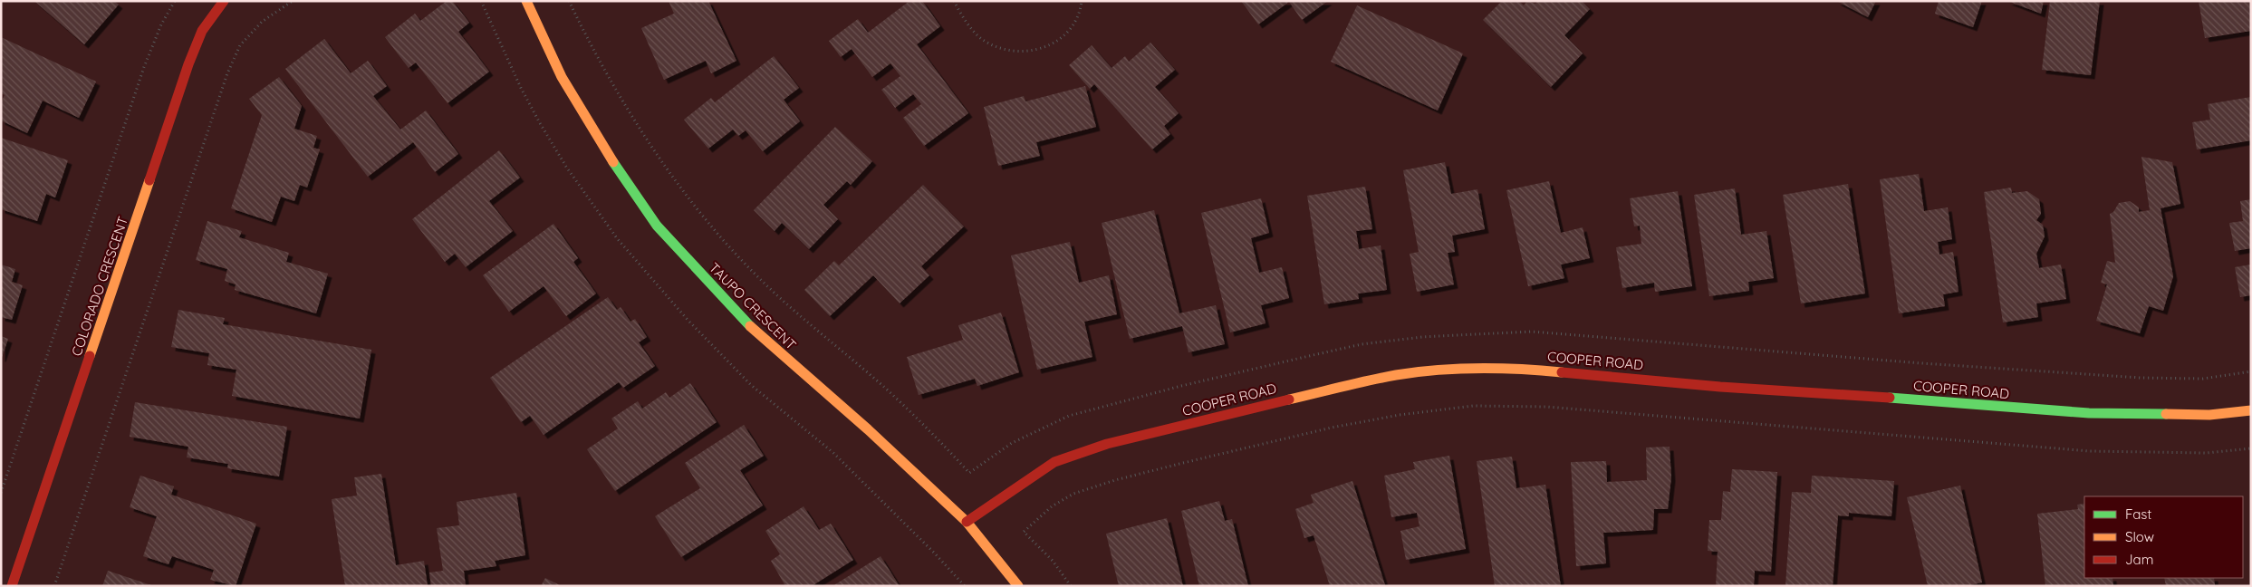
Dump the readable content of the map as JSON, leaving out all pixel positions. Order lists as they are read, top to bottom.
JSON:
{
  "streets": {
    "street": ["COLORADO CRESCENT", "TAUPO CRESCENT", "COOPER ROAD"]
  },
  "crossings": [
    ["TAUPO CRESCENT", "COOPER ROAD"]
  ],
  "legend": ["Fast", "Slow", "Jam"]
}
